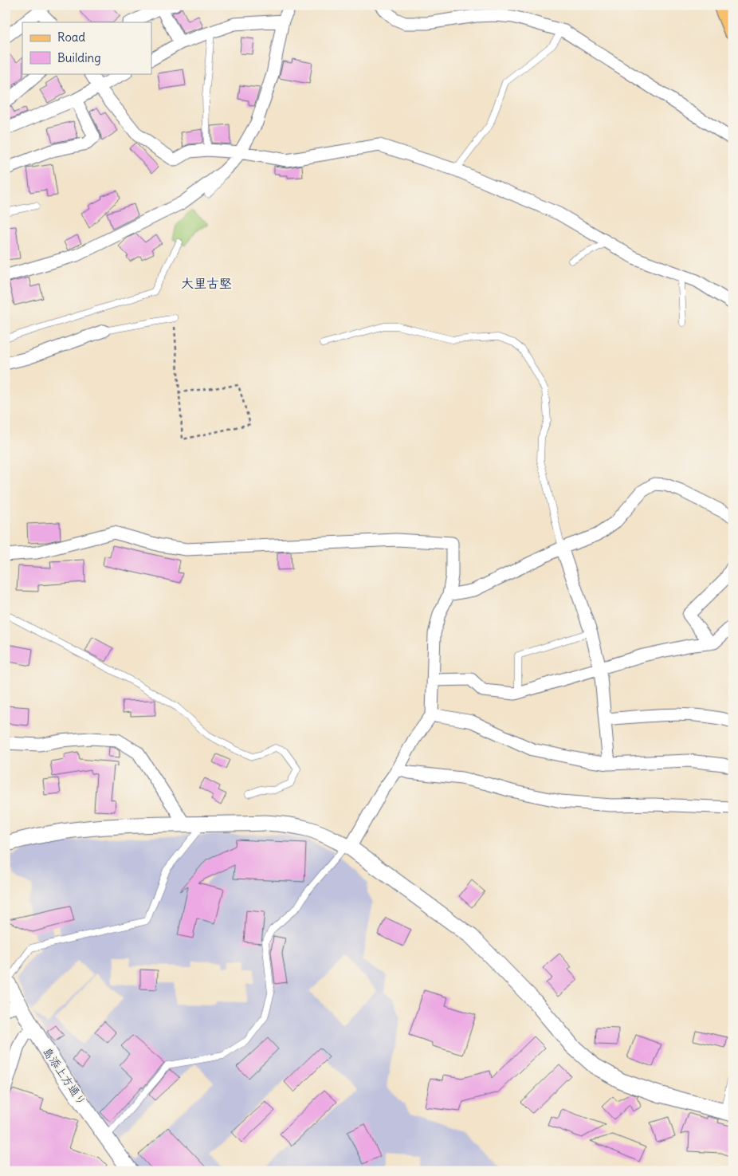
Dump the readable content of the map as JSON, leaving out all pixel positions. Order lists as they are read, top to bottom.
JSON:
{
  "streets": {
    "street": ["島添上方通り"]
  },
  "districts": ["大里古堅"],
  "legend": ["Road", "Building"]
}
